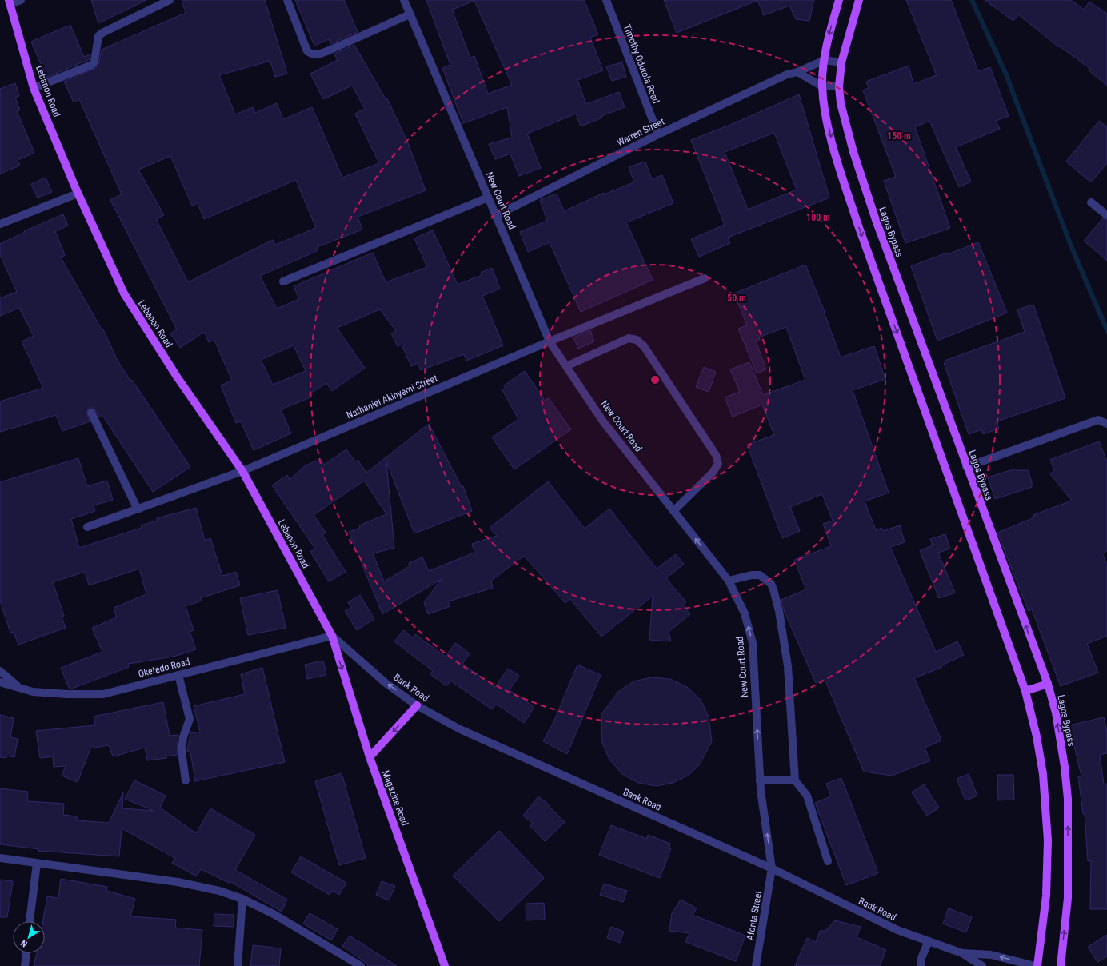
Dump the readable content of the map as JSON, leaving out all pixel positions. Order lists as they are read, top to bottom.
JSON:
{
  "streets": {
    "main road": ["Lebanon Road", "Lagos Bypass", "Magazine Road"],
    "street": [
      "Timothy Odutola Road",
      "Warren Street",
      "New Court Road",
      "Nathaniel Akinyemi Street",
      "Oketedo Road",
      "Bank Road",
      "Afonta Street"
    ]
  },
  "crossings": [
    ["Timothy Odutola Road", "Warren Street"],
    ["Lebanon Road", "Nathaniel Akinyemi Street"],
    ["Lebanon Road", "Oketedo Road"],
    ["Lebanon Road", "Bank Road"],
    ["Lebanon Road", "Magazine Road"],
    ["Warren Street", "New Court Road"],
    ["New Court Road", "Nathaniel Akinyemi Street"],
    ["New Court Road", "Bank Road"],
    ["New Court Road", "Afonta Street"],
    ["Oketedo Road", "Bank Road"],
    ["Oketedo Road", "Magazine Road"],
    ["Bank Road", "Magazine Road"],
    ["Bank Road", "Afonta Street"]
  ],
  "one_way": ["New Court Road", "Magazine Road"],
  "north": "bottom left",
  "rings": ["150 m", "100 m", "50 m"]
}
